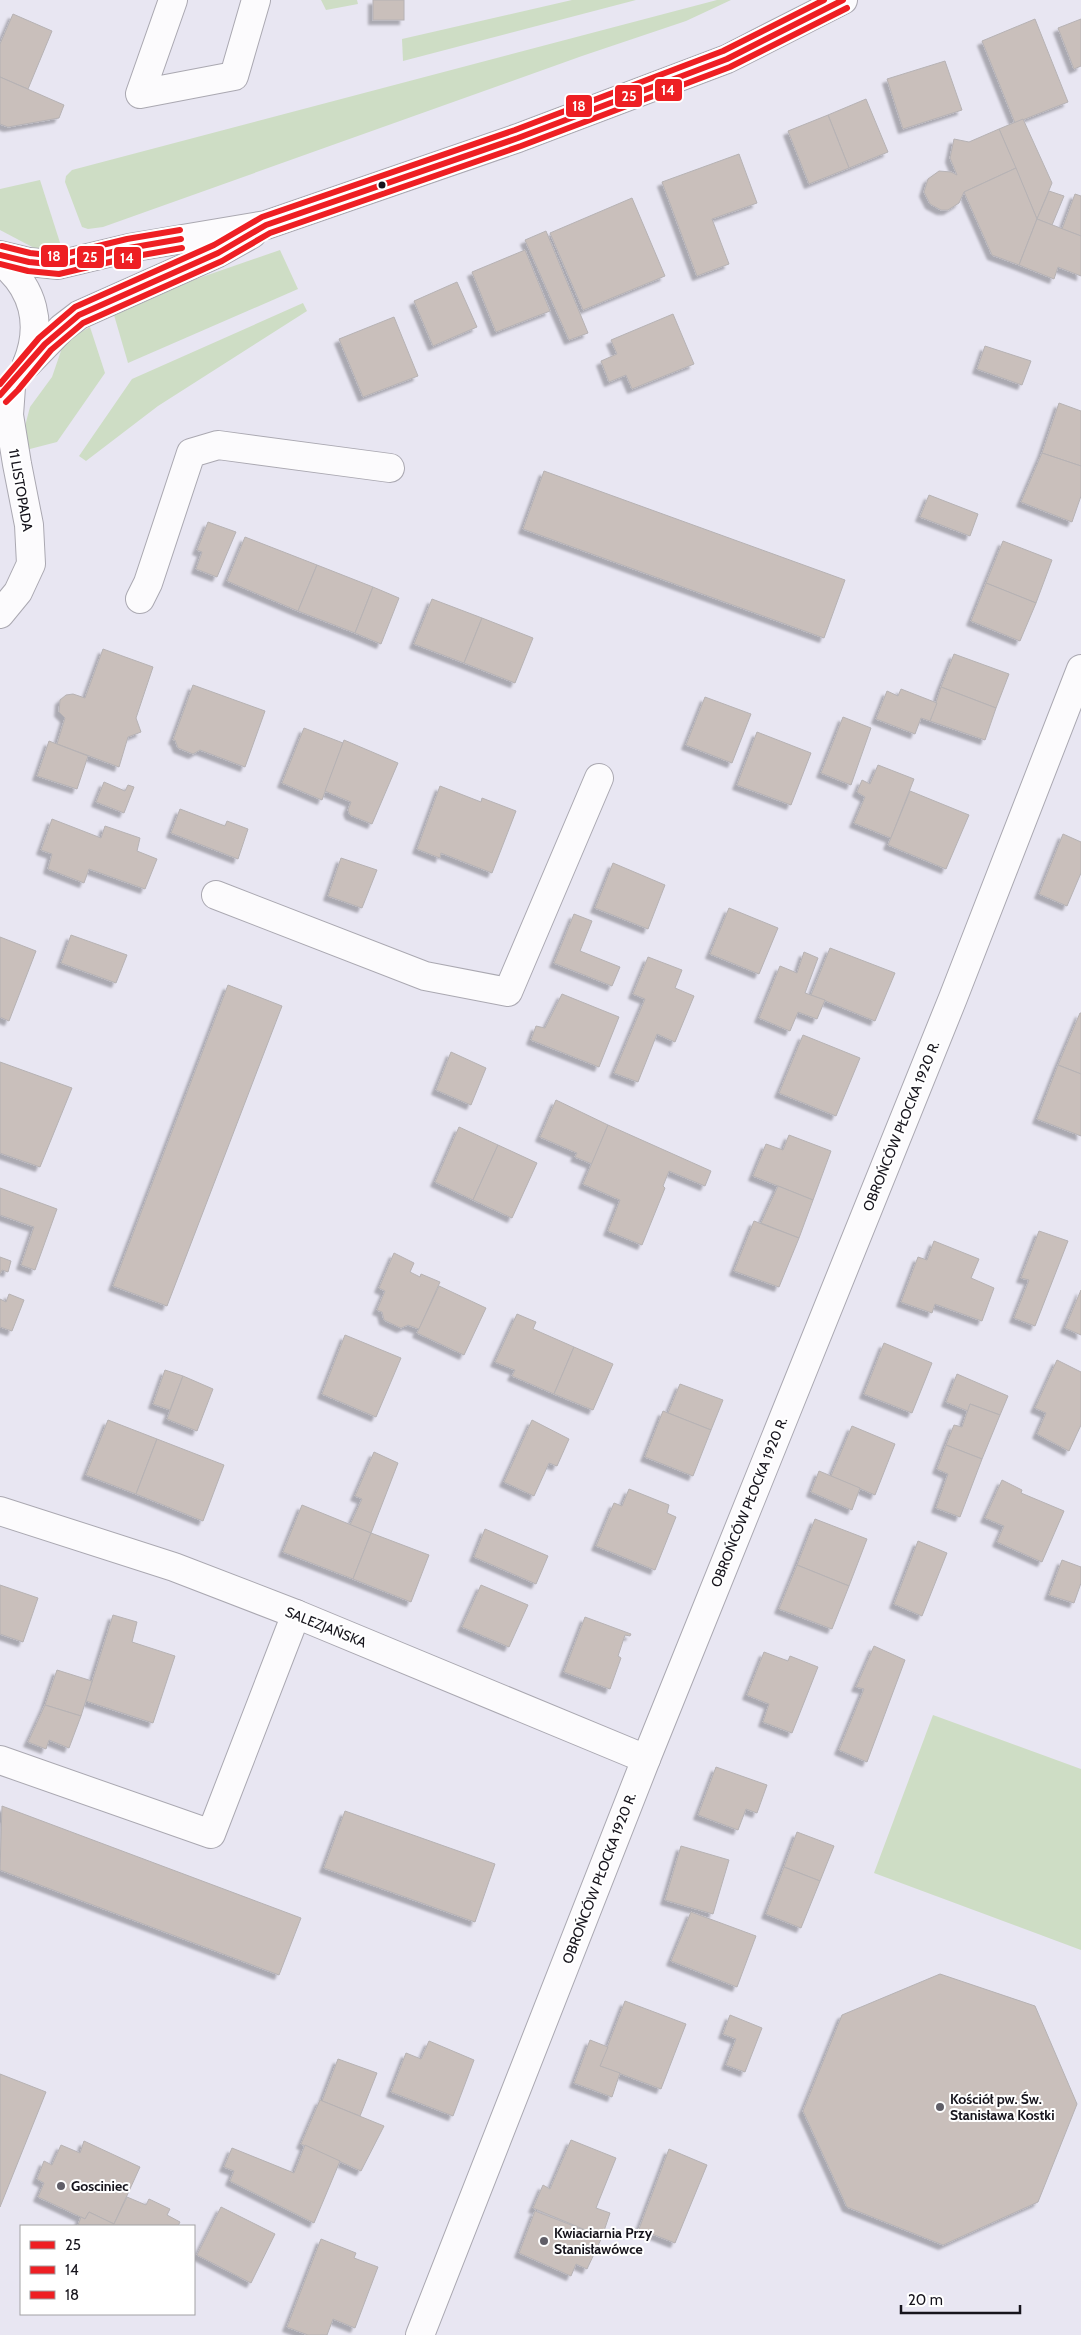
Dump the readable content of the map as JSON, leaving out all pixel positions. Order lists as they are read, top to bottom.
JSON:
{
  "streets": {
    "street": ["11 LISTOPADA", "OBROŃCÓW PŁOCKA 1920 R.", "SALEZJAŃSKA"]
  },
  "crossings": [
    ["OBROŃCÓW PŁOCKA 1920 R.", "SALEZJAŃSKA"]
  ],
  "places": ["Kościół pw. Św. Stanisława Kostki", "Gosciniec", "Kwiaciarnia Przy Stanisławówce"],
  "lines": ["transit line 25", "transit line 18", "transit line 14"],
  "legend": ["25", "14", "18"],
  "scale_bar": "20 m"
}
